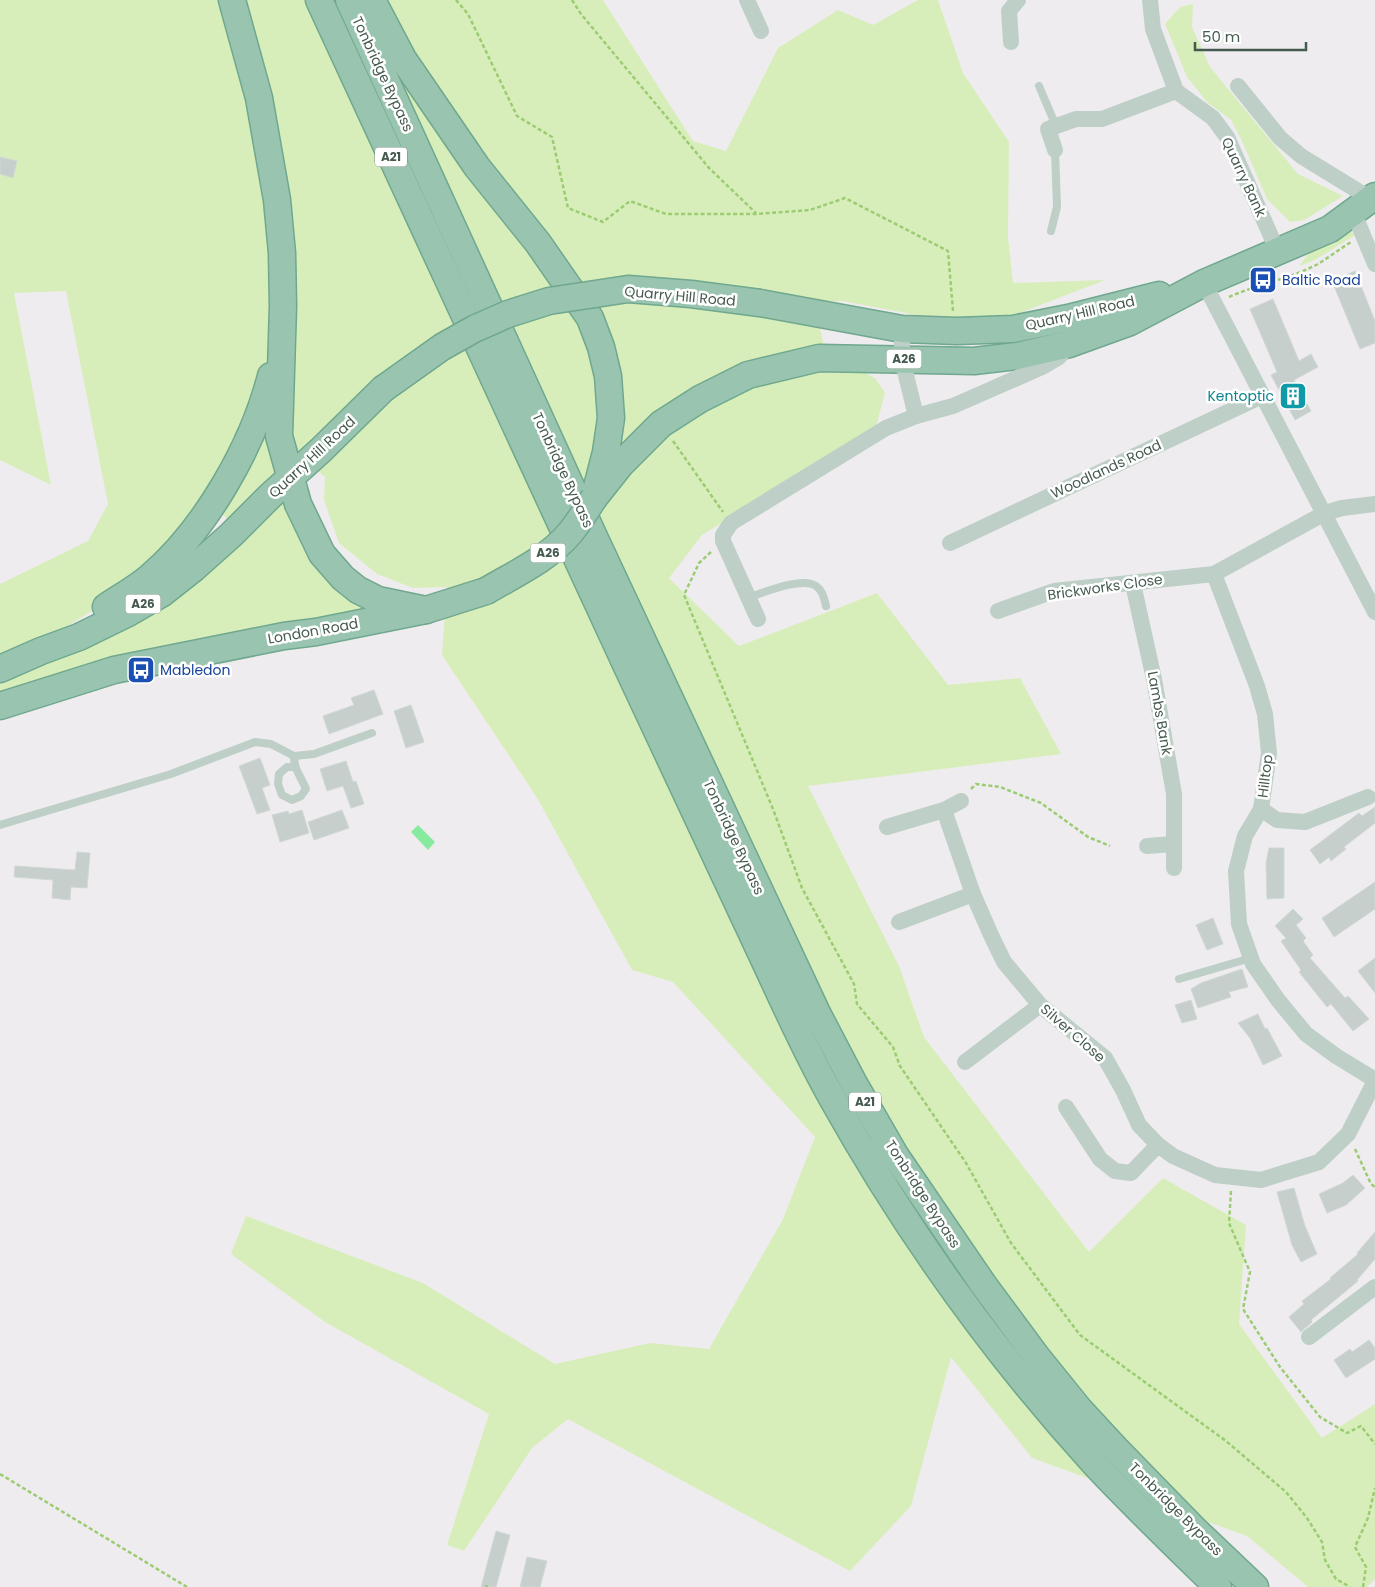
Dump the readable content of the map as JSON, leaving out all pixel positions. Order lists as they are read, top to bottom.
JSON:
{
  "streets": {
    "highway": [
      "Tonbridge Bypass",
      "A21",
      "Quarry Hill Road",
      "A26",
      "London Road"
    ],
    "street": [
      "Quarry Bank",
      "Woodlands Road",
      "Brickworks Close",
      "Lambs Bank",
      "Hilltop",
      "Silver Close"
    ]
  },
  "crossings": [
    ["Quarry Bank", "Quarry Hill Road"],
    ["Quarry Hill Road", "A26"],
    ["Quarry Hill Road", "London Road"],
    ["A26", "London Road"],
    ["Brickworks Close", "Lambs Bank"],
    ["Brickworks Close", "Hilltop"],
    ["Hilltop", "Silver Close"]
  ],
  "places": {
    "bus stop": ["Baltic Road", "Mabledon"],
    "building": ["Kentoptic"]
  },
  "scale_bar": "50 m"
}
